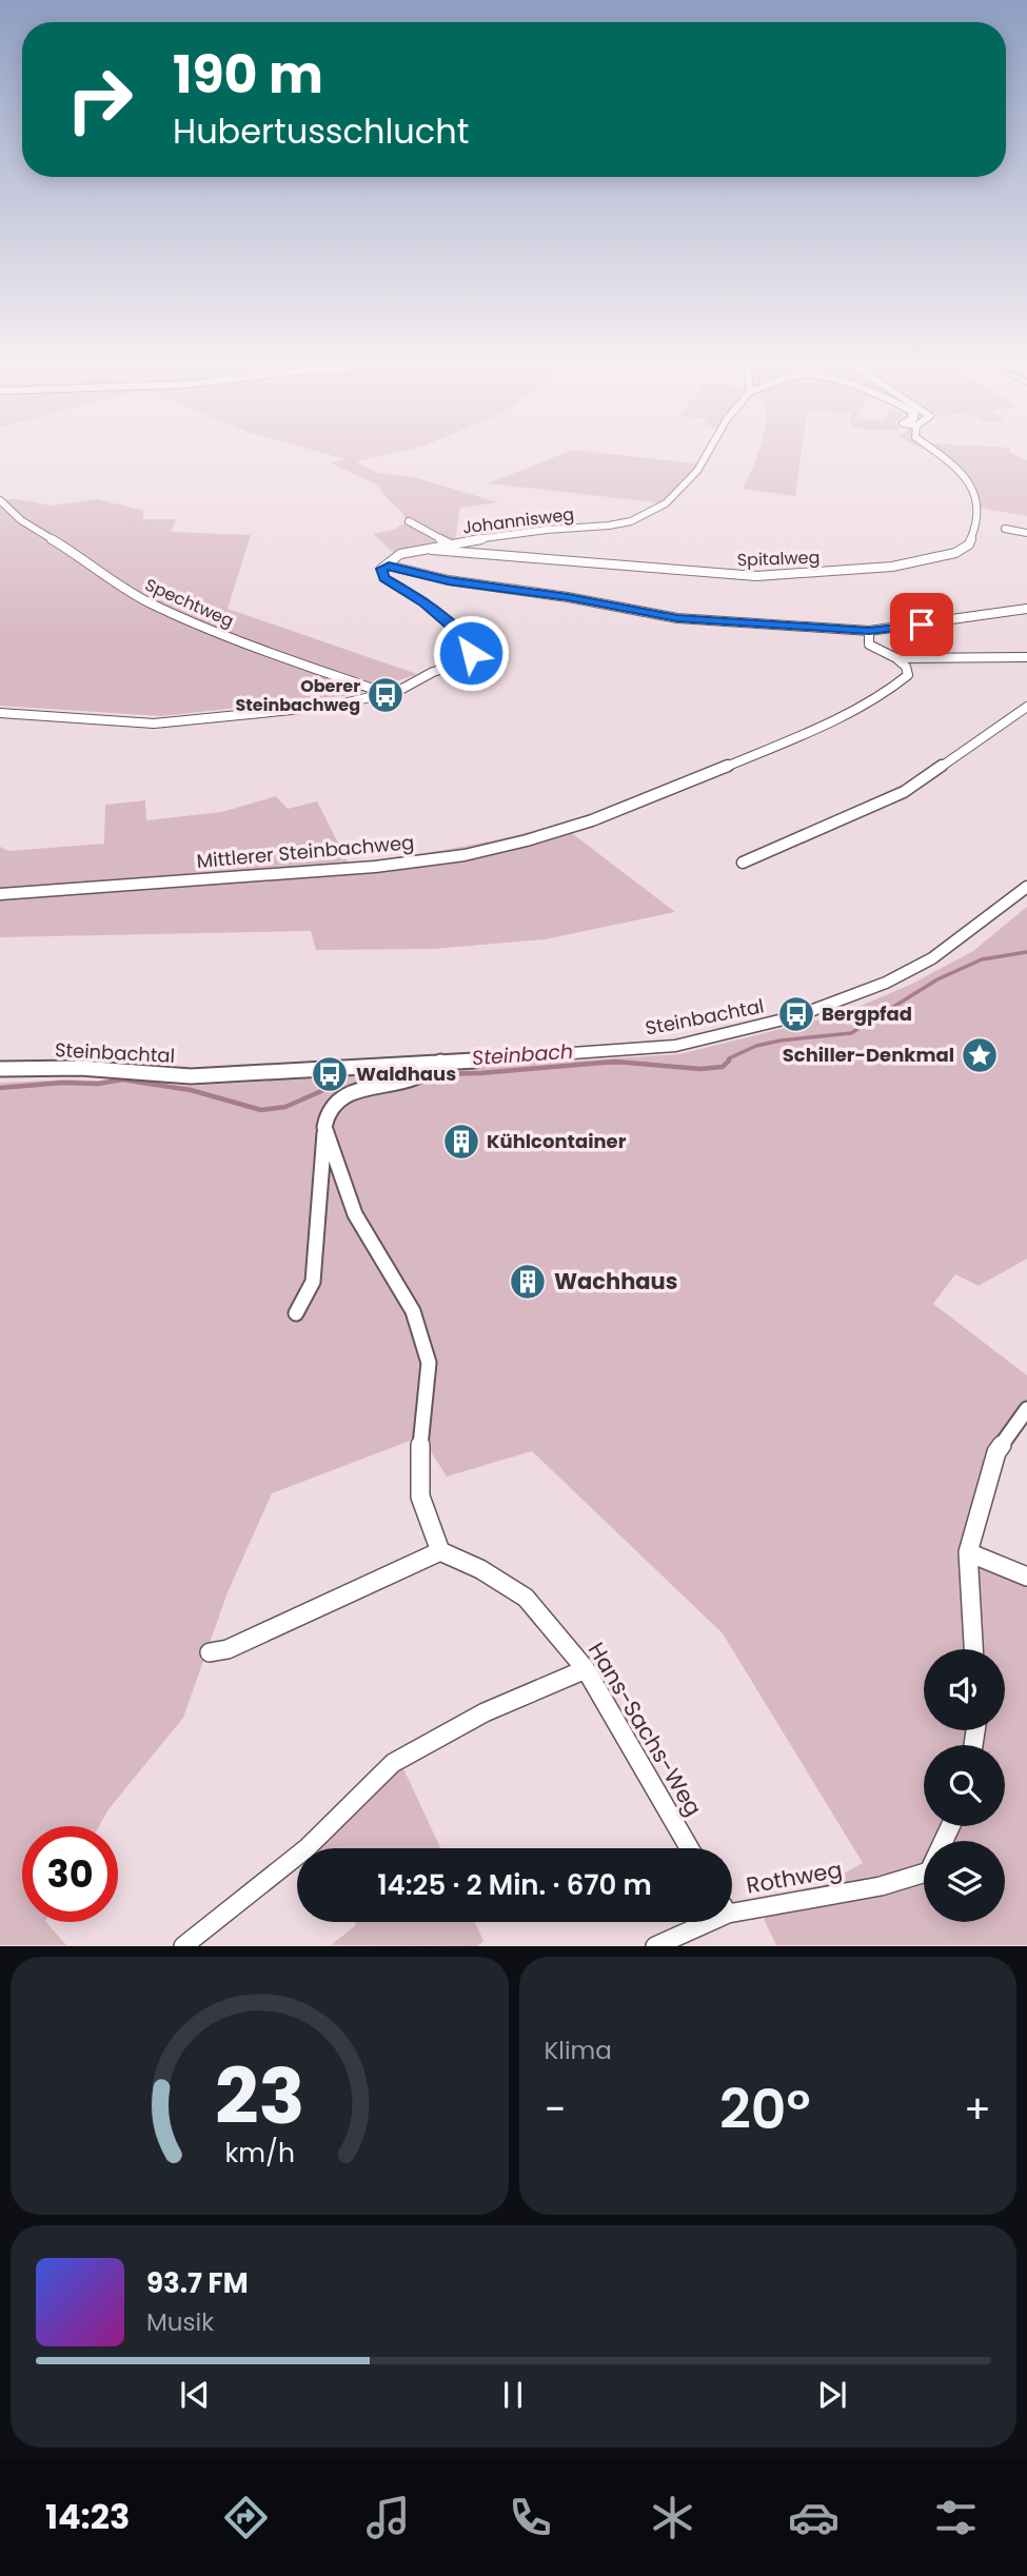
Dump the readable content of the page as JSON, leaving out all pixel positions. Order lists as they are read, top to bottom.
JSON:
{
  "streets": {
    "street": [
      "Johannisweg",
      "Spitalweg",
      "Spechtweg",
      "Mittlerer Steinbachweg",
      "Steinbachtal",
      "Hans-Sachs-Weg",
      "Rothweg"
    ]
  },
  "crossings": [
    ["Johannisweg", "Spitalweg"]
  ],
  "water": ["Steinbach"],
  "places": {
    "bus stop": ["Oberer Steinbachweg", "Bergpfad", "Waldhaus"],
    "place": ["Schiller-Denkmal"],
    "building": ["Kühlcontainer", "Wachhaus"]
  },
  "page": {
    "turn": ["190 m", "Hubertusschlucht"],
    "limit": "30",
    "trip": "14:25 · 2 Min. · 670 m",
    "tile": "Klima",
    "heat": ["−", "20°", "+"],
    "song": ["93.7 FM", "Musik"],
    "tabs": "14:23",
    "gauge": ["23", "km/h"]
  }
}
